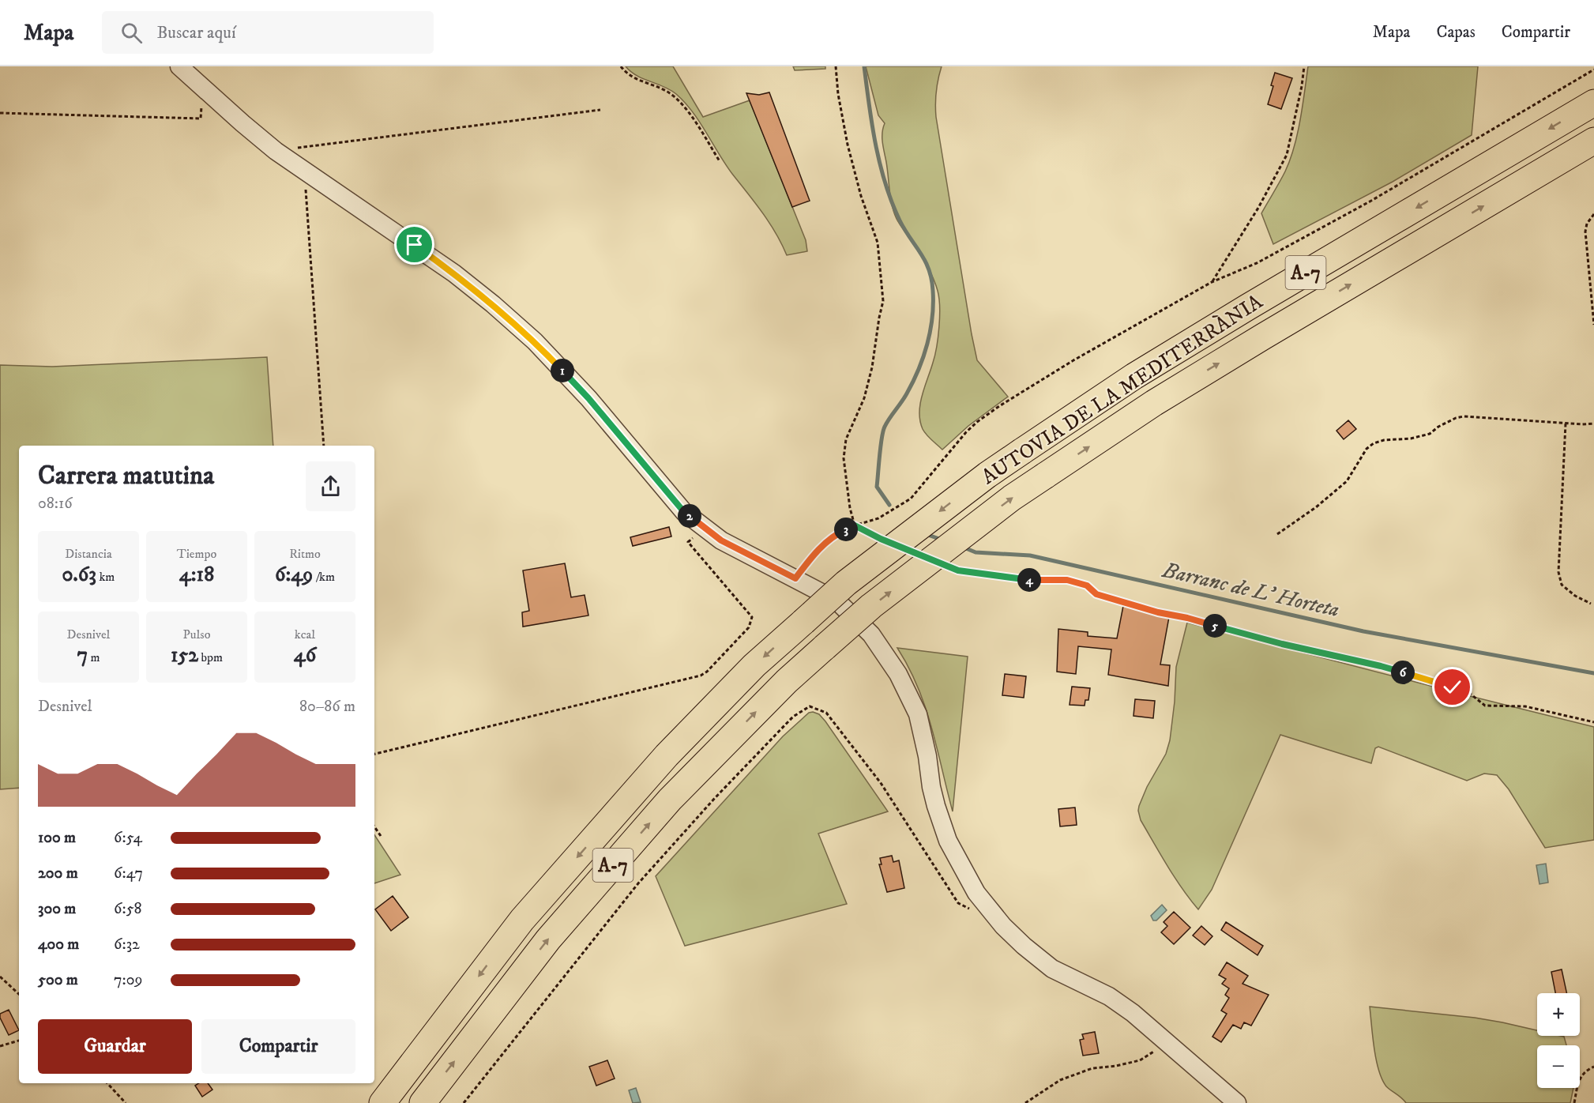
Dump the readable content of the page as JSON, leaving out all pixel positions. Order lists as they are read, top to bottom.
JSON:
{
  "streets": {
    "highway": ["A-7", "AUTOVIA DE LA MEDITERRÀNIA"]
  },
  "water": ["Barranc de L' Horteta"],
  "page": {
    "header": "Mapa",
    "search": "Buscar aquí",
    "nav": ["Mapa", "Capas", "Compartir"],
    "pins": [
      "1",
      "2",
      "3",
      "4",
      "5",
      "6"
    ],
    "heading": ["Carrera matutina", "08:16"],
    "stats": [
      ["Distancia", "0.63 km"],
      ["Tiempo", "4:18"],
      ["Ritmo", "6:49 /km"],
      ["Desnivel", "7 m"],
      ["Pulso", "152 bpm"],
      ["kcal", "46"]
    ],
    "chart": ["Desnivel", "80–86 m"],
    "list": [
      {
        "name": "100 m",
        "note": "6:54"
      },
      {
        "name": "200 m",
        "note": "6:47"
      },
      {
        "name": "300 m",
        "note": "6:58"
      },
      {
        "name": "400 m",
        "note": "6:32"
      },
      {
        "name": "500 m",
        "note": "7:09"
      }
    ],
    "map_buttons": ["+", "−"],
    "buttons": ["Guardar", "Compartir"]
  }
}
